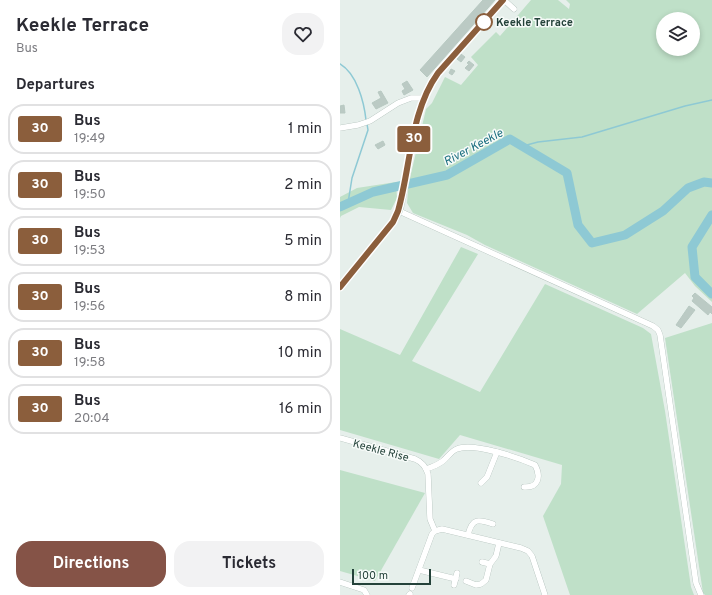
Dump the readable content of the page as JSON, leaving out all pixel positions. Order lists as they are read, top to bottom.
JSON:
{
  "streets": {
    "street": ["Keekle Rise"]
  },
  "water": ["River Keekle"],
  "places": ["Keekle Terrace"],
  "lines": ["bus line 30"],
  "scale_bar": "100 m",
  "page": {
    "heading": [
      ["Keekle Terrace", "Bus"],
      "Departures"
    ],
    "on_map": "30",
    "list": [
      {
        "mark": "30",
        "name": "Bus",
        "note": "19:49",
        "value": "1 min"
      },
      {
        "mark": "30",
        "name": "Bus",
        "note": "19:50",
        "value": "2 min"
      },
      {
        "mark": "30",
        "name": "Bus",
        "note": "19:53",
        "value": "5 min"
      },
      {
        "mark": "30",
        "name": "Bus",
        "note": "19:56",
        "value": "8 min"
      },
      {
        "mark": "30",
        "name": "Bus",
        "note": "19:58",
        "value": "10 min"
      },
      {
        "mark": "30",
        "name": "Bus",
        "note": "20:04",
        "value": "16 min"
      }
    ],
    "buttons": ["Directions", "Tickets"],
    "scale": "100 m"
  }
}
